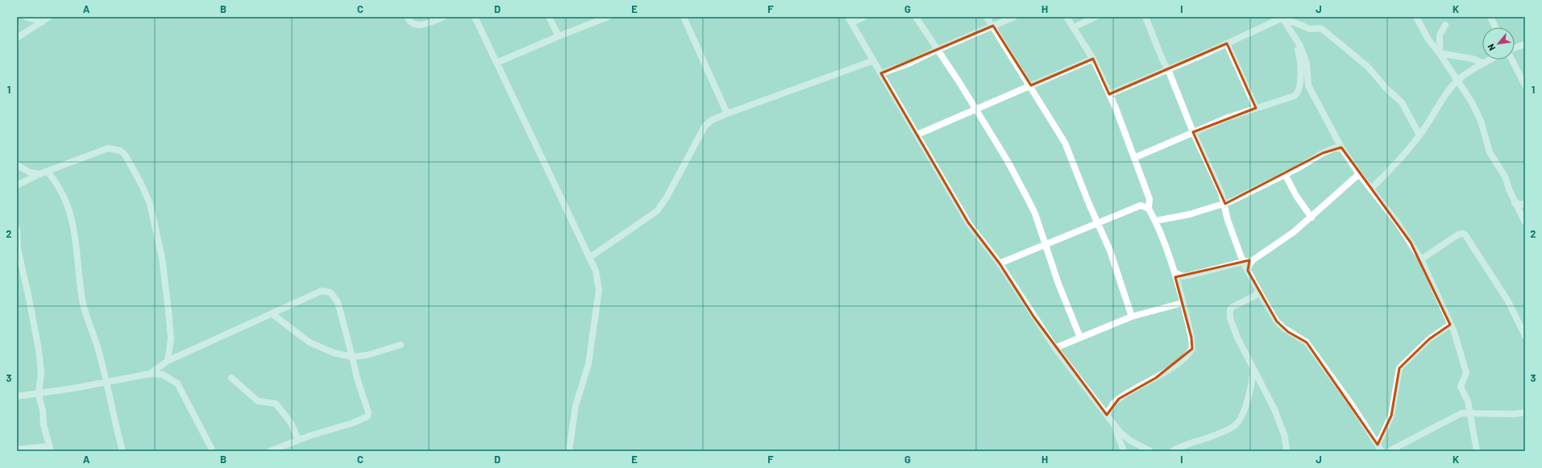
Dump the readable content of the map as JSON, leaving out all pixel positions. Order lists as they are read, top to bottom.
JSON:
{
  "north": "bottom left",
  "grid": {
    "columns": [
      "A",
      "B",
      "C",
      "D",
      "E",
      "F",
      "G",
      "H",
      "I",
      "J",
      "K"
    ],
    "rows": ["1", "2", "3"]
  }
}
